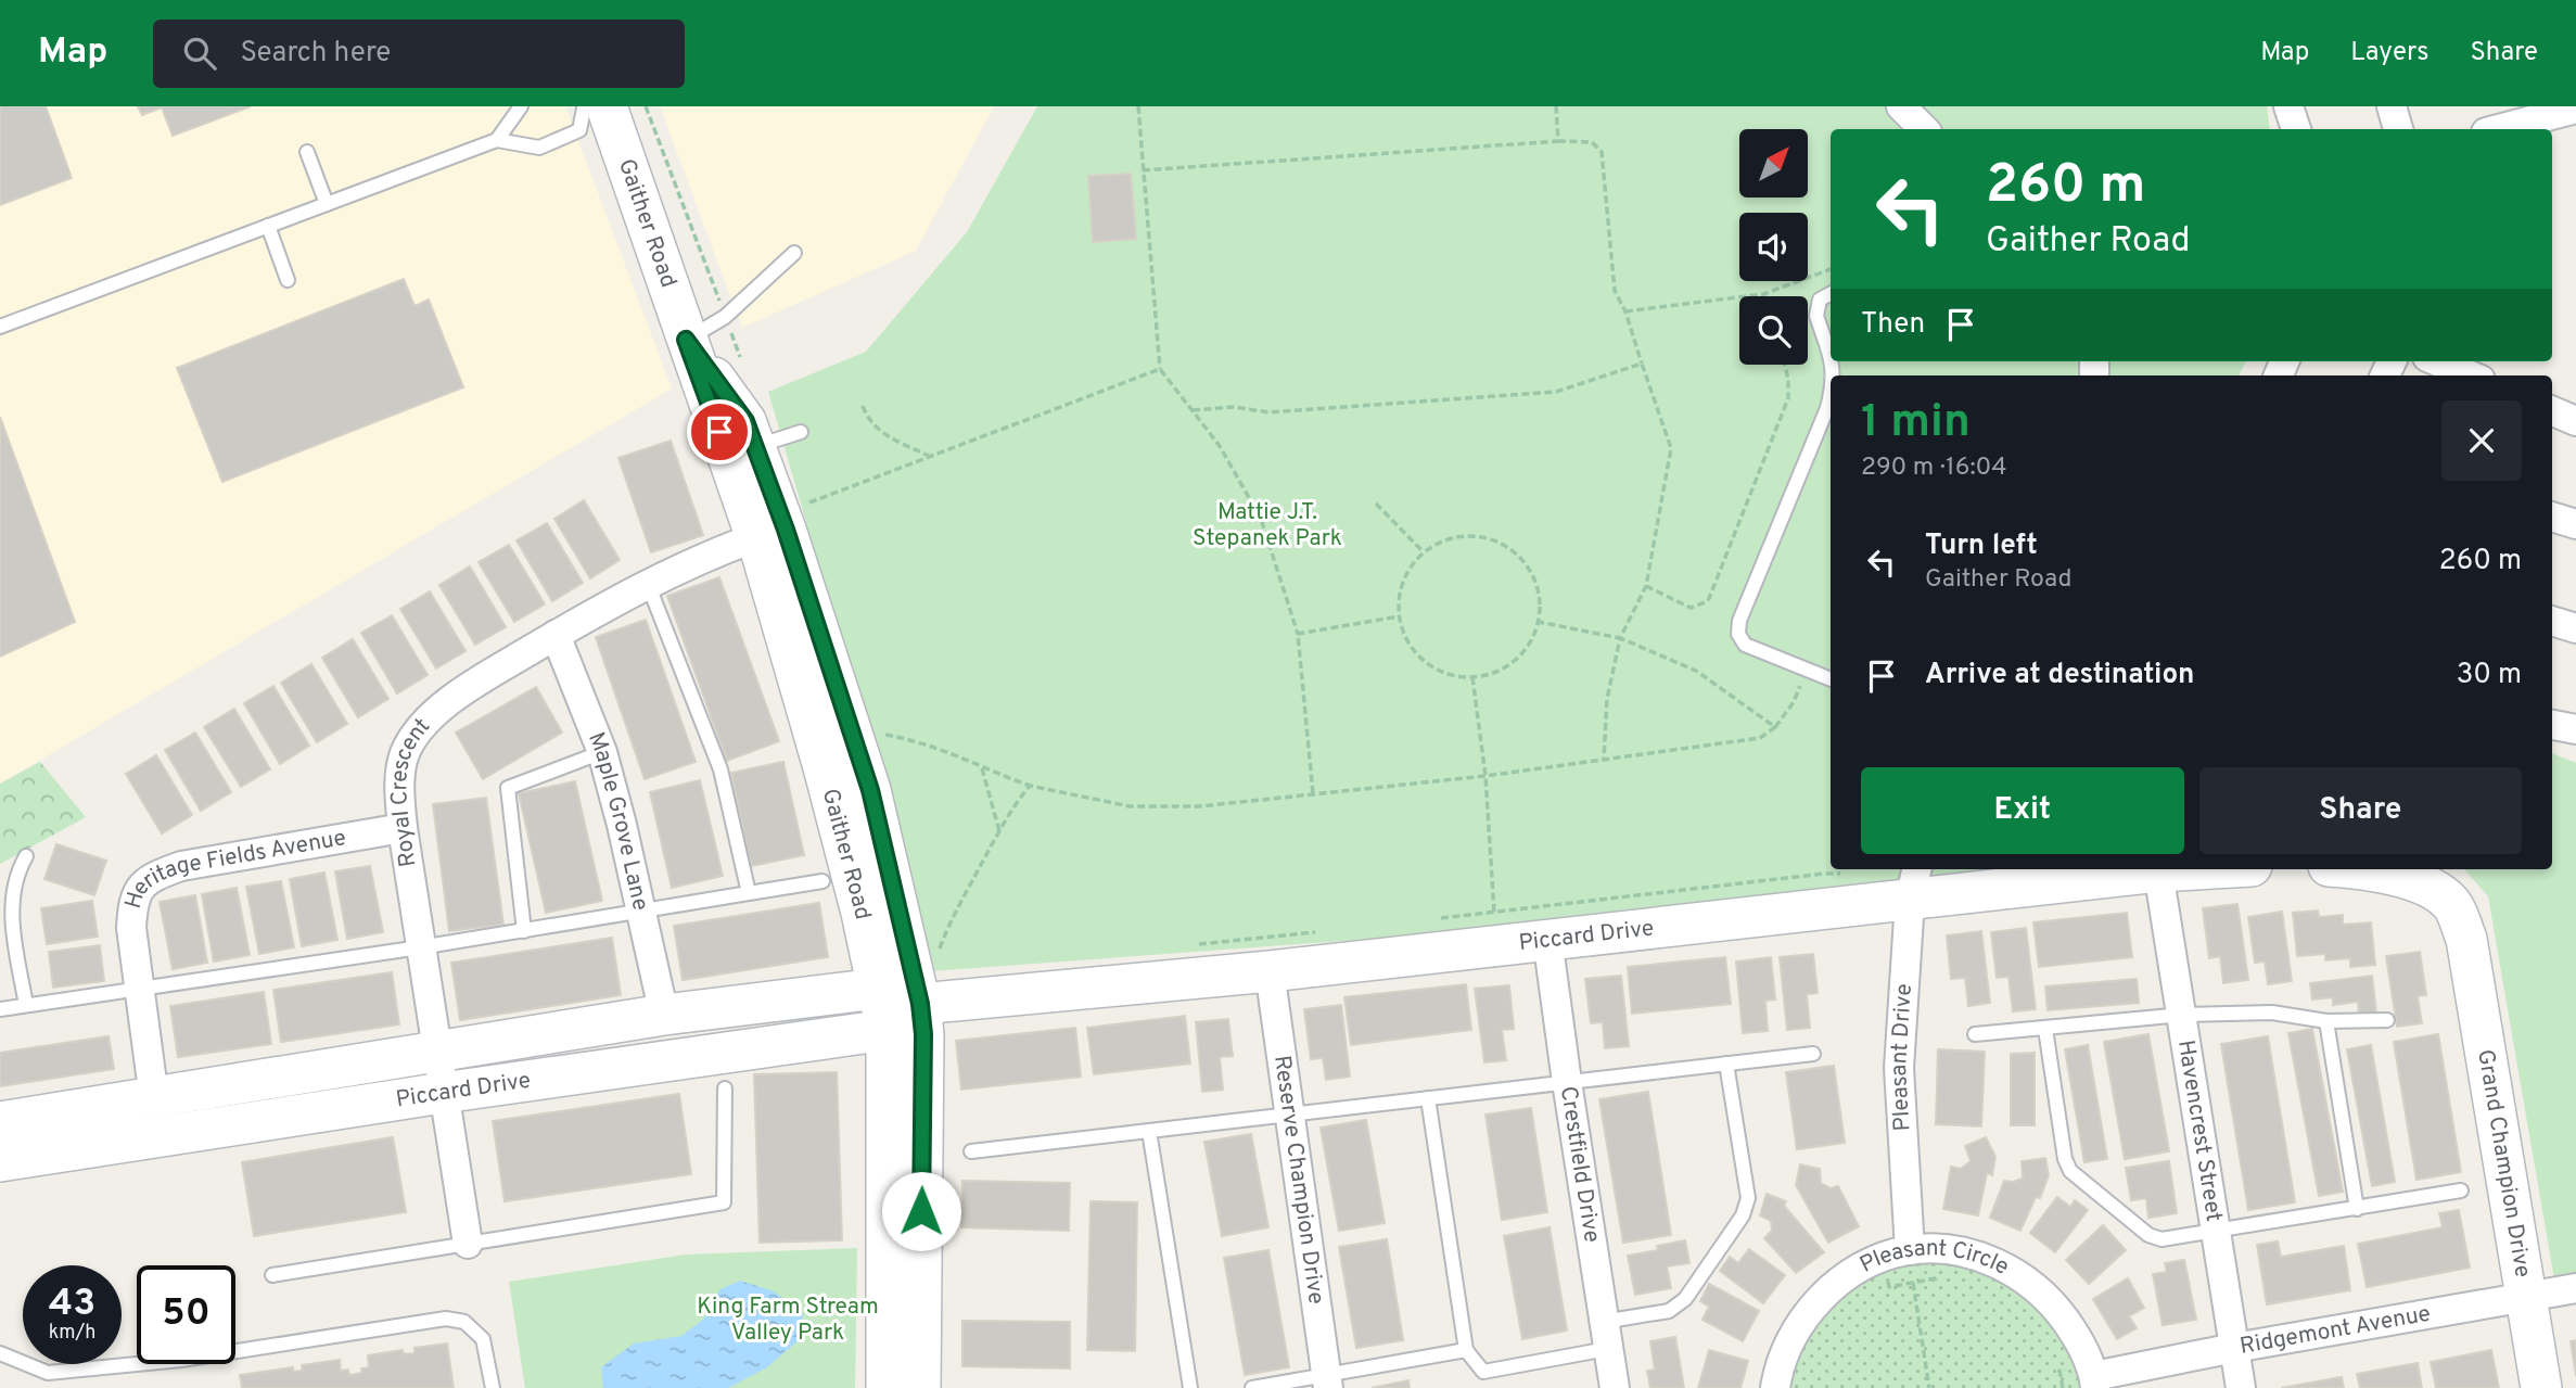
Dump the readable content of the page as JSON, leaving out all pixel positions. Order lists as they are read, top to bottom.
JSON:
{
  "streets": {
    "street": [
      "Gaither Road",
      "Royal Crescent",
      "Maple Grove Lane",
      "Heritage Fields Avenue",
      "Piccard Drive",
      "Pleasant Drive",
      "Havencrest Street",
      "Crestfield Drive",
      "Grand Champion Drive",
      "Reserve Champion Drive",
      "Pleasant Circle",
      "Ridgemont Avenue"
    ]
  },
  "crossings": [
    ["Gaither Road", "Royal Crescent"],
    ["Gaither Road", "Piccard Drive"],
    ["Royal Crescent", "Maple Grove Lane"],
    ["Royal Crescent", "Heritage Fields Avenue"],
    ["Royal Crescent", "Piccard Drive"],
    ["Maple Grove Lane", "Piccard Drive"],
    ["Heritage Fields Avenue", "Piccard Drive"],
    ["Piccard Drive", "Pleasant Drive"],
    ["Piccard Drive", "Havencrest Street"],
    ["Piccard Drive", "Crestfield Drive"],
    ["Piccard Drive", "Reserve Champion Drive"],
    ["Pleasant Drive", "Pleasant Circle"],
    ["Havencrest Street", "Ridgemont Avenue"],
    ["Grand Champion Drive", "Ridgemont Avenue"],
    ["Pleasant Circle", "Ridgemont Avenue"]
  ],
  "parks": ["Mattie J.T. Stepanek Park", "King Farm Stream Valley Park"],
  "north": "top right",
  "page": {
    "header": "Map",
    "search": "Search here",
    "nav": ["Map", "Layers", "Share"],
    "turn": ["260 m", "Gaither Road"],
    "then": "Then",
    "heading": ["1 min", "290 m · 16:04"],
    "list": [
      {
        "name": "Turn left",
        "note": "Gaither Road",
        "value": "260 m"
      },
      {
        "name": "Arrive at destination",
        "value": "30 m"
      }
    ],
    "buttons": ["Exit", "Share"],
    "speed": "43 km/h",
    "limit": "50"
  }
}
